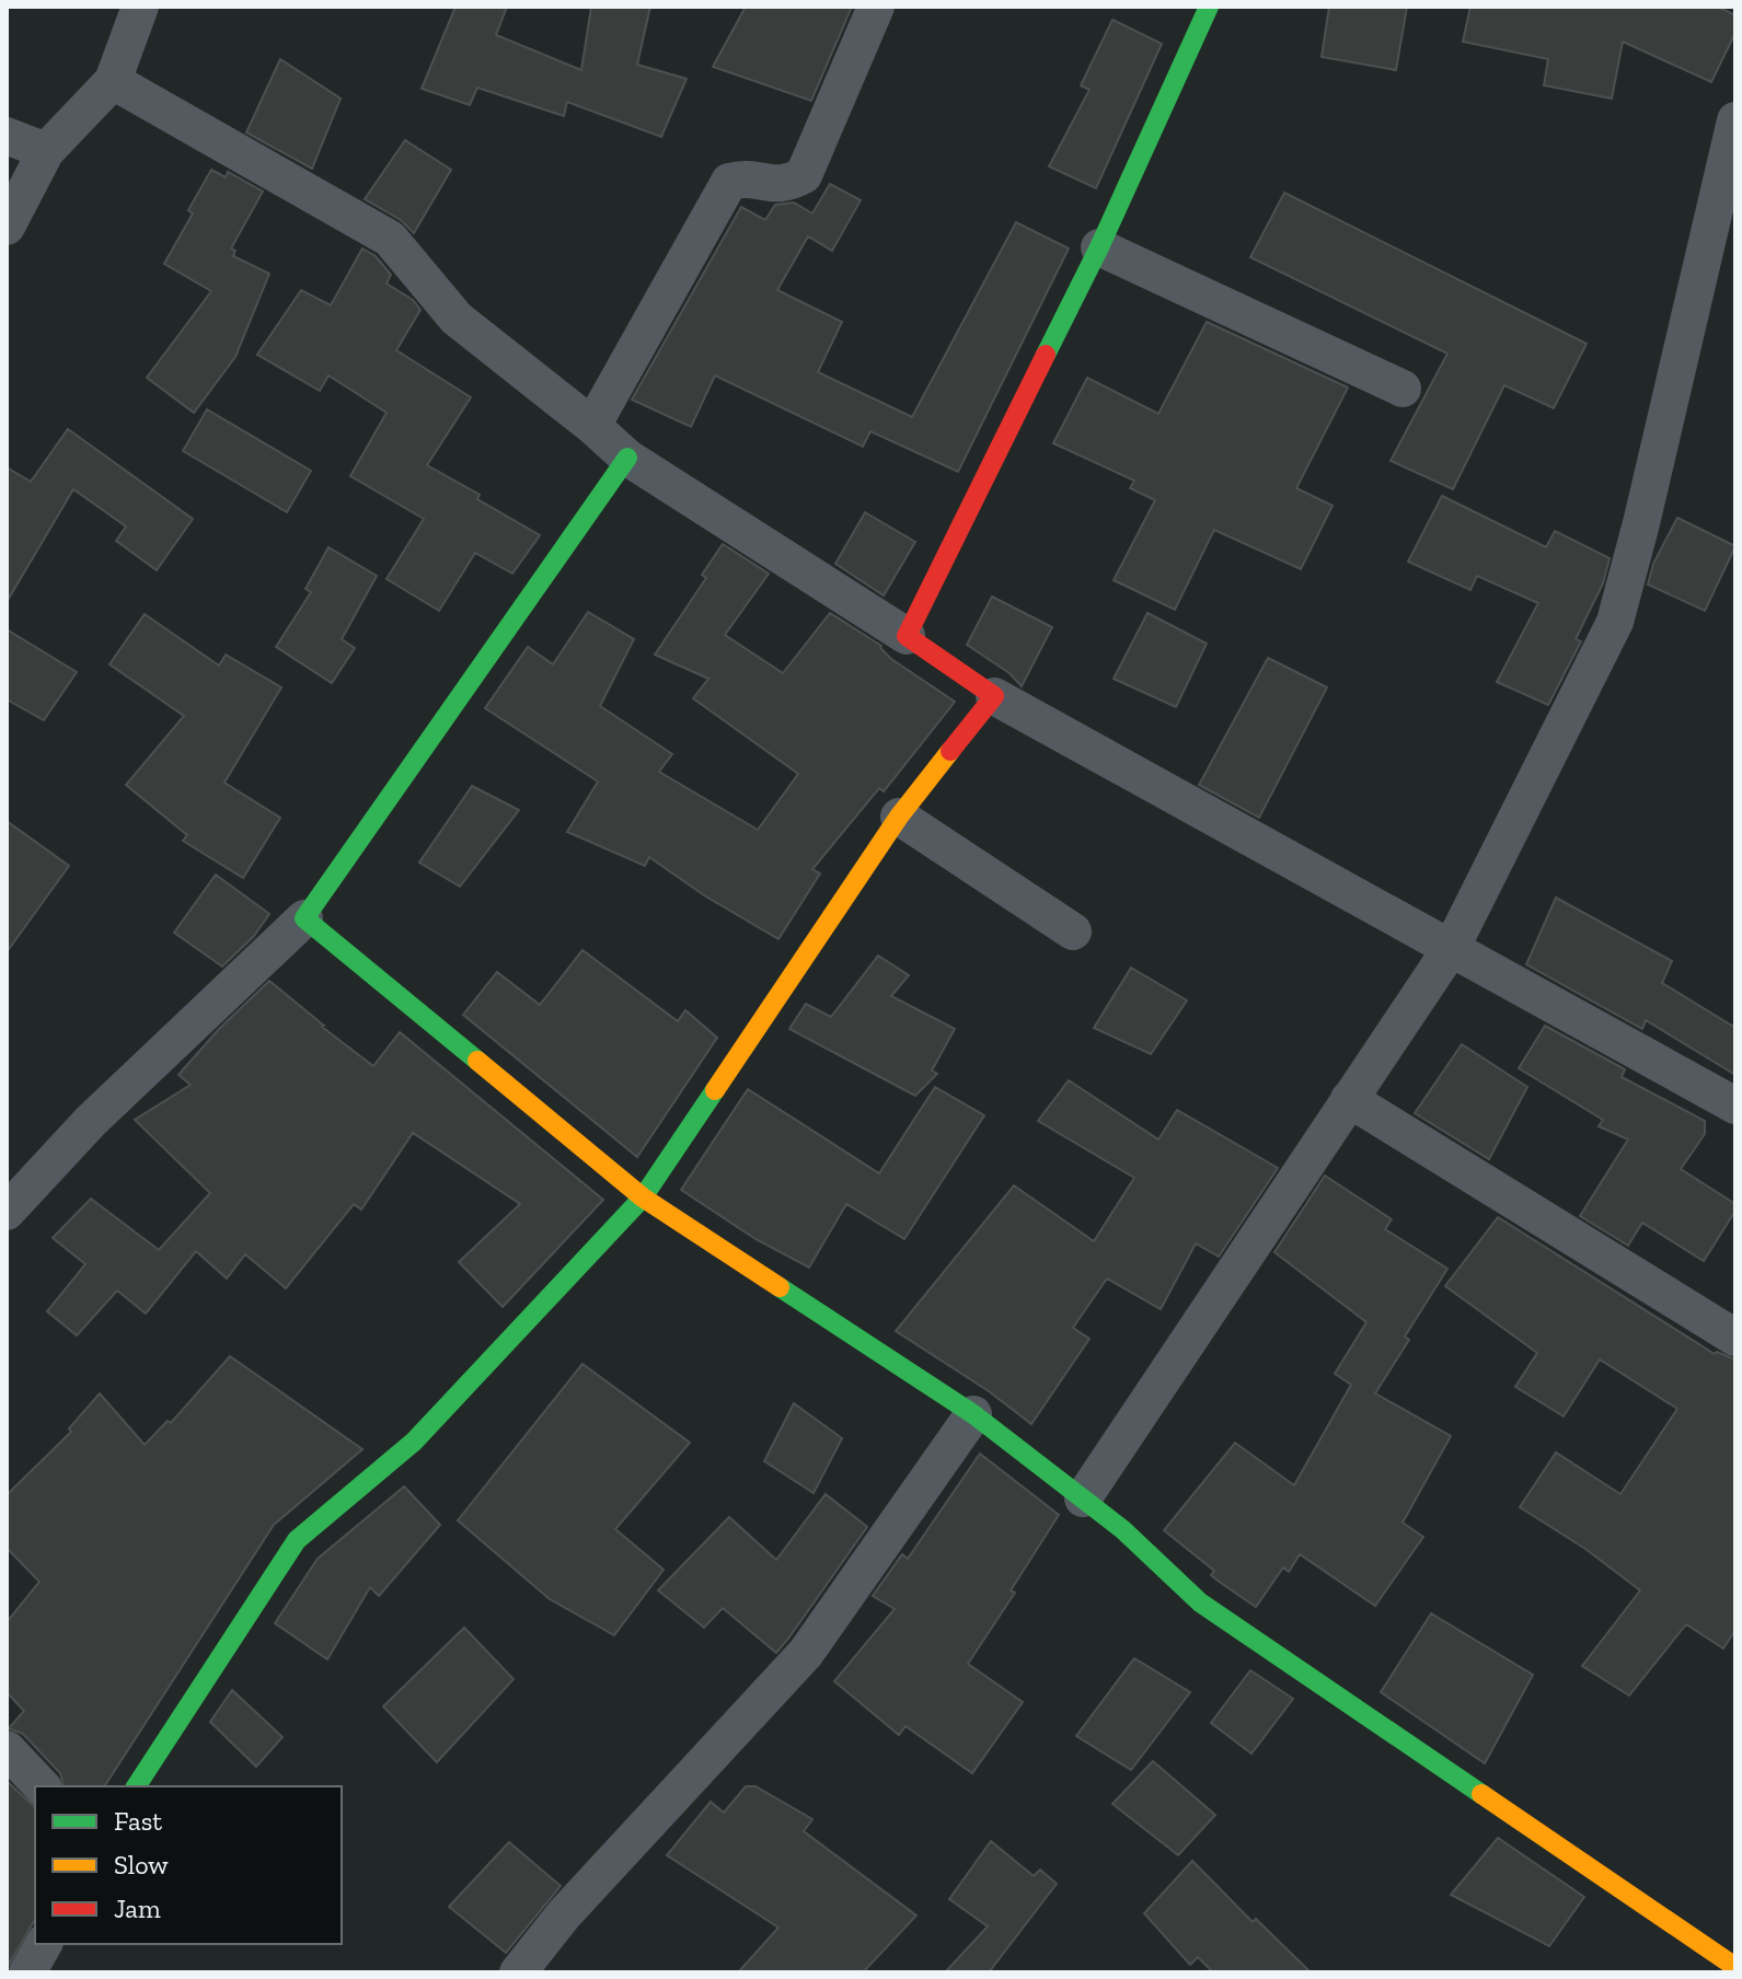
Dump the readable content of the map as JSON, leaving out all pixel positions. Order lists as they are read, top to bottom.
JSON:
{
  "legend": ["Fast", "Slow", "Jam"]
}
